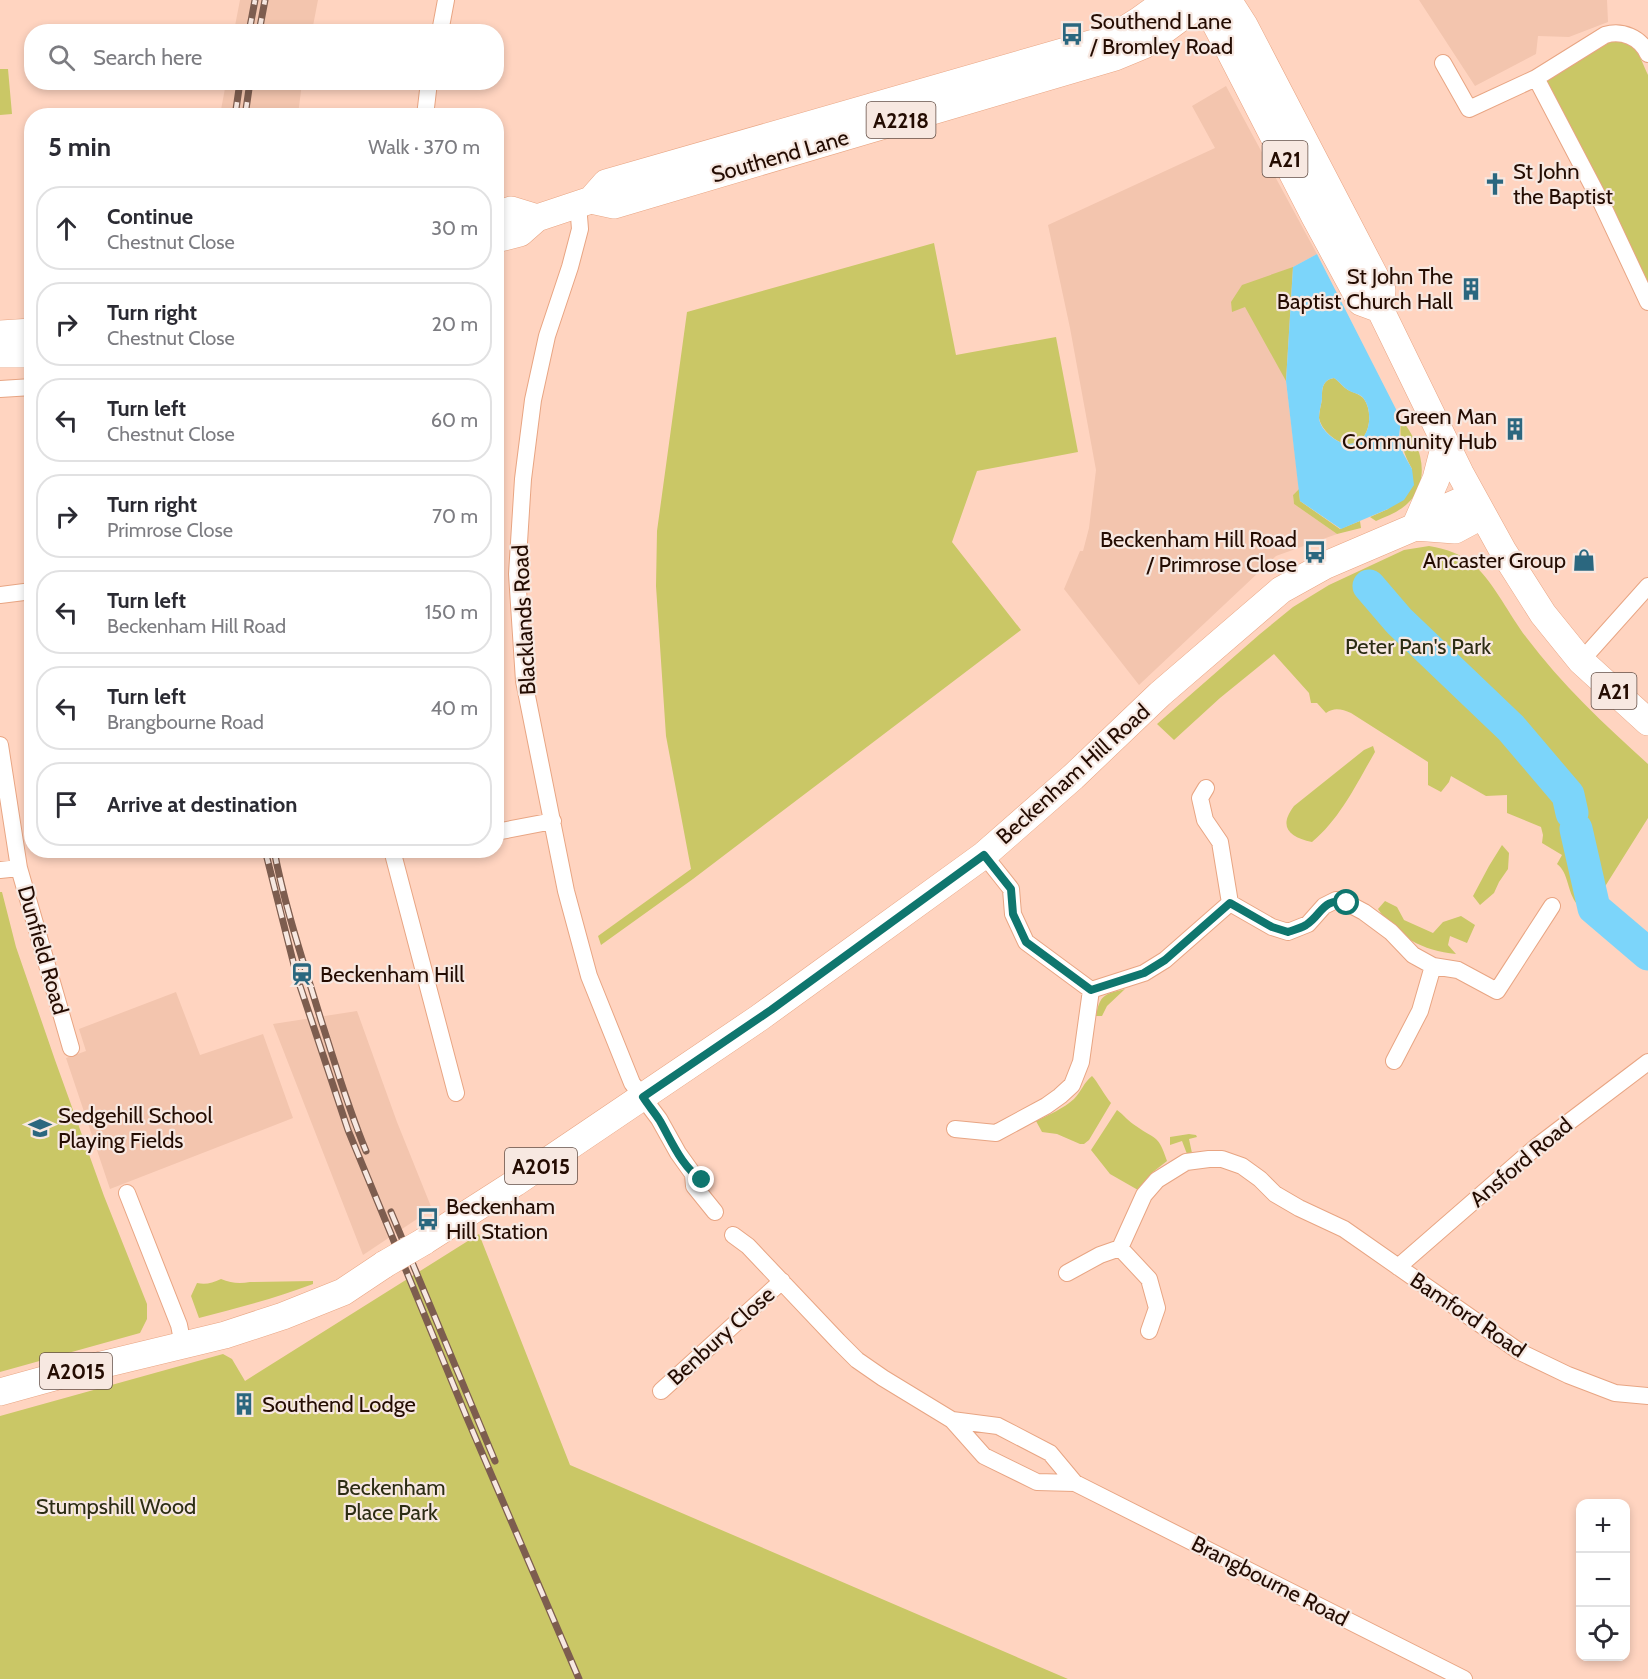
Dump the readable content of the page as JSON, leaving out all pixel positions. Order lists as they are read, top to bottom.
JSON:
{
  "streets": {
    "main road": [
      "A2218",
      "Southend Lane",
      "A21",
      "Beckenham Hill Road",
      "A2015"
    ],
    "street": [
      "Blacklands Road",
      "Dunfield Road",
      "Ansford Road",
      "Bamford Road",
      "Benbury Close",
      "Brangbourne Road"
    ]
  },
  "crossings": [
    ["Southend Lane", "Blacklands Road"],
    ["A21", "Beckenham Hill Road"],
    ["Blacklands Road", "Beckenham Hill Road"],
    ["Ansford Road", "Bamford Road"],
    ["Benbury Close", "Brangbourne Road"]
  ],
  "parks": ["Peter Pan's Park", "Beckenham Place Park", "Stumpshill Wood"],
  "places": {
    "bus stop": ["Southend Lane / Bromley Road", "Beckenham Hill Road / Primrose Close", "Beckenham Hill Station"],
    "church": ["St John the Baptist"],
    "building": ["St John The Baptist Church Hall", "Green Man Community Hub", "Southend Lodge"],
    "shop": ["Ancaster Group"],
    "station": ["Beckenham Hill"],
    "school or university": ["Sedgehill School Playing Fields"]
  },
  "page": {
    "search": "Search here",
    "heading": ["5 min", "Walk · 370 m"],
    "list": [
      ["Continue", "Chestnut Close", "30 m"],
      ["Turn right", "Chestnut Close", "20 m"],
      ["Turn left", "Chestnut Close", "60 m"],
      ["Turn right", "Primrose Close", "70 m"],
      ["Turn left", "Beckenham Hill Road", "150 m"],
      ["Turn left", "Brangbourne Road", "40 m"],
      "Arrive at destination"
    ],
    "map_buttons": ["+", "−"]
  }
}
